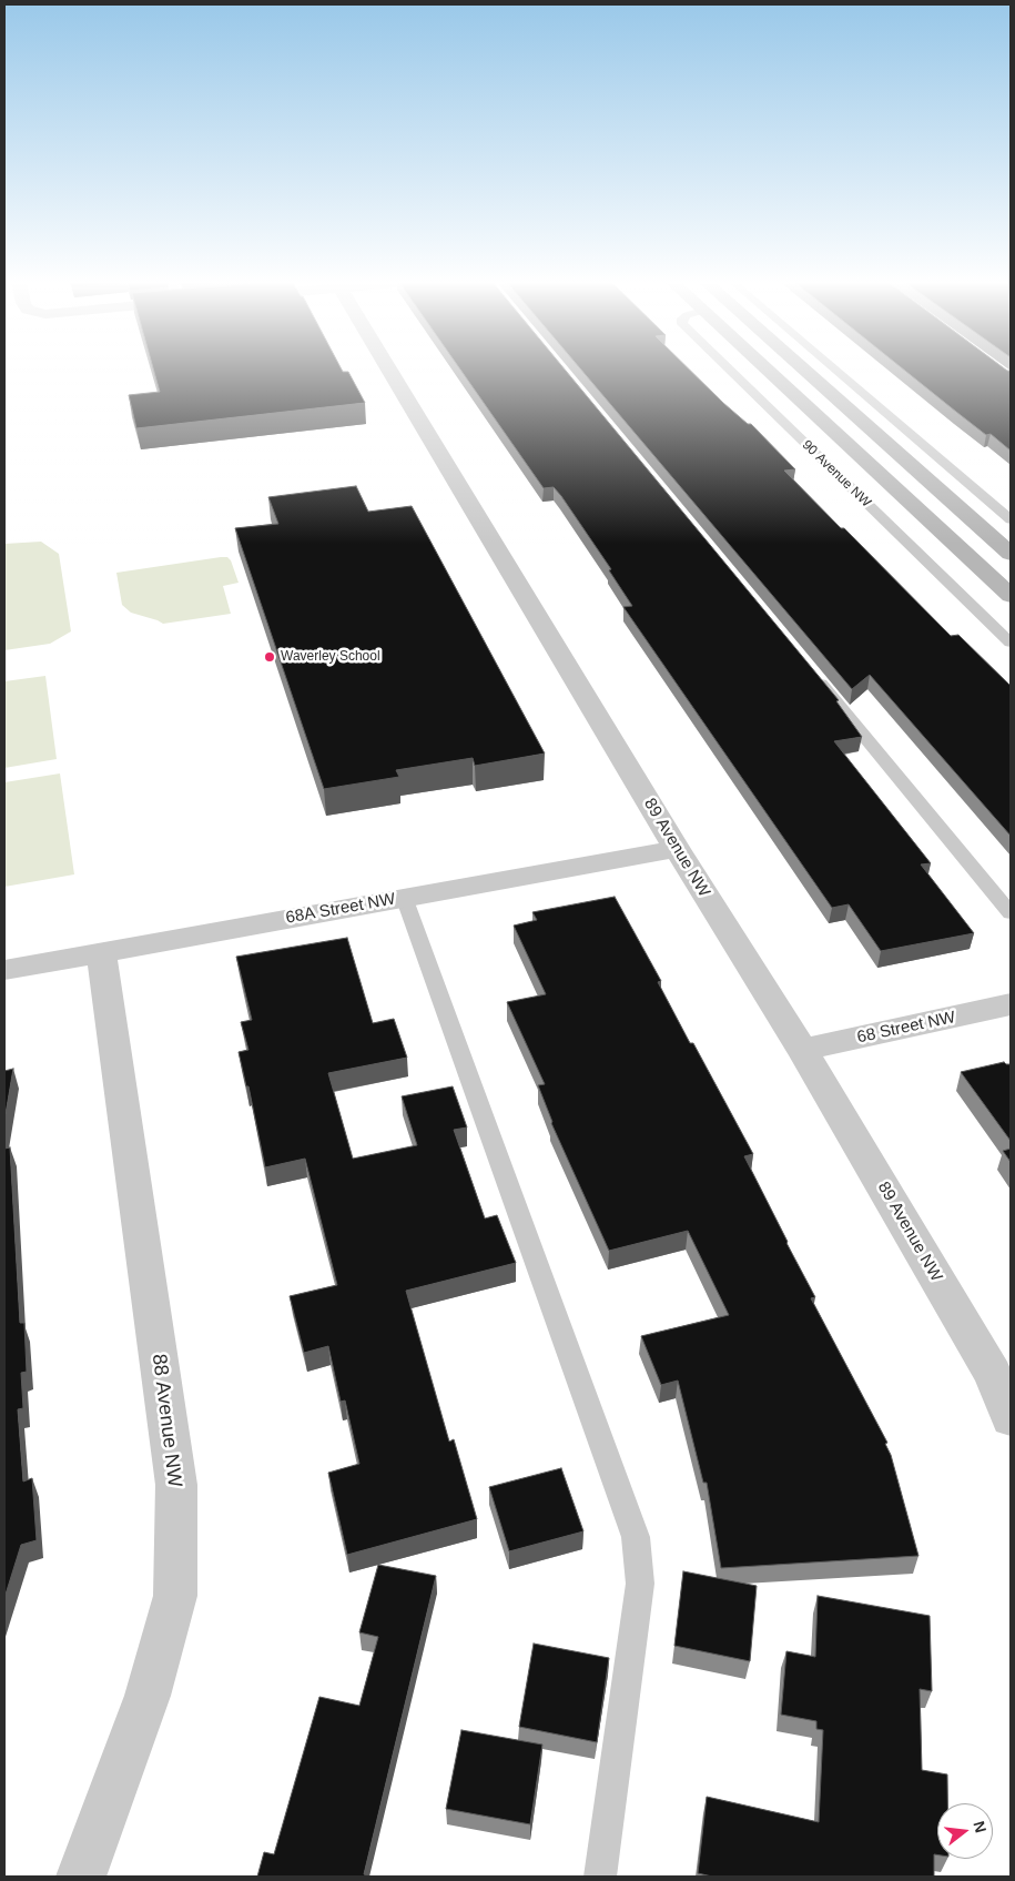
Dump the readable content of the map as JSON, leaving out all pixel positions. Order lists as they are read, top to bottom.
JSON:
{
  "streets": {
    "main road": ["90 Avenue NW"],
    "street": [
      "89 Avenue NW",
      "68A Street NW",
      "68 Street NW",
      "88 Avenue NW"
    ]
  },
  "crossings": [
    ["89 Avenue NW", "68A Street NW"],
    ["89 Avenue NW", "68 Street NW"],
    ["68A Street NW", "88 Avenue NW"]
  ],
  "places": ["Waverley School"],
  "north": "right"
}
